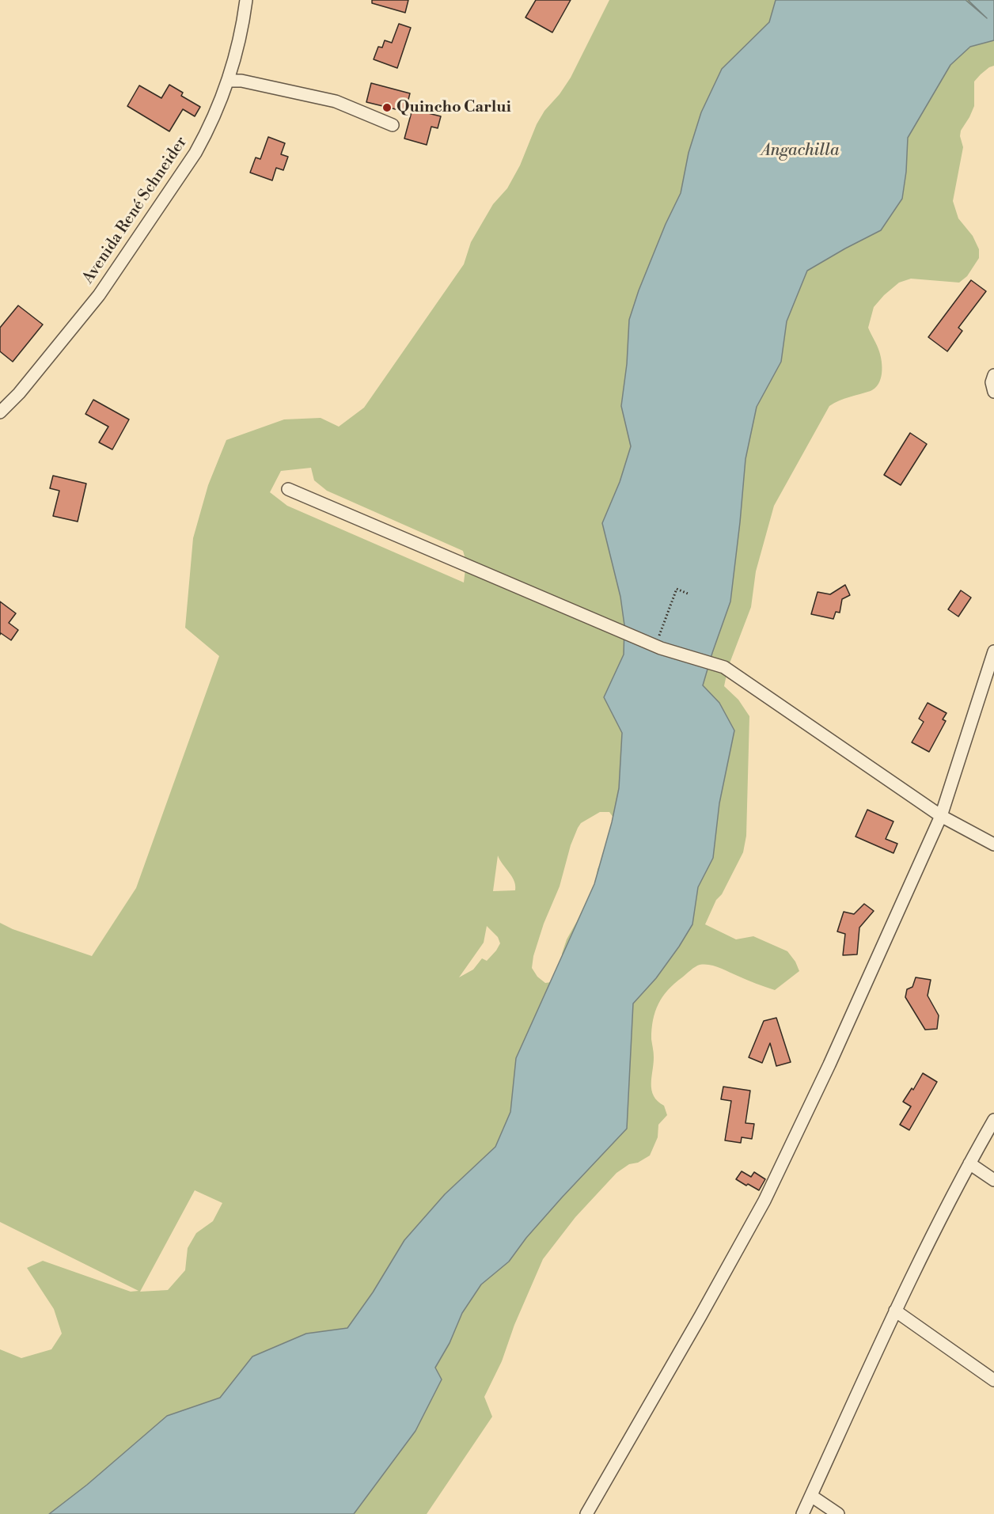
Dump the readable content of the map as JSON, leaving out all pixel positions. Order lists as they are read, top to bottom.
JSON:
{
  "streets": {
    "street": ["Avenida René Schneider"]
  },
  "water": ["Angachilla"],
  "places": ["Quincho Carlui"]
}
